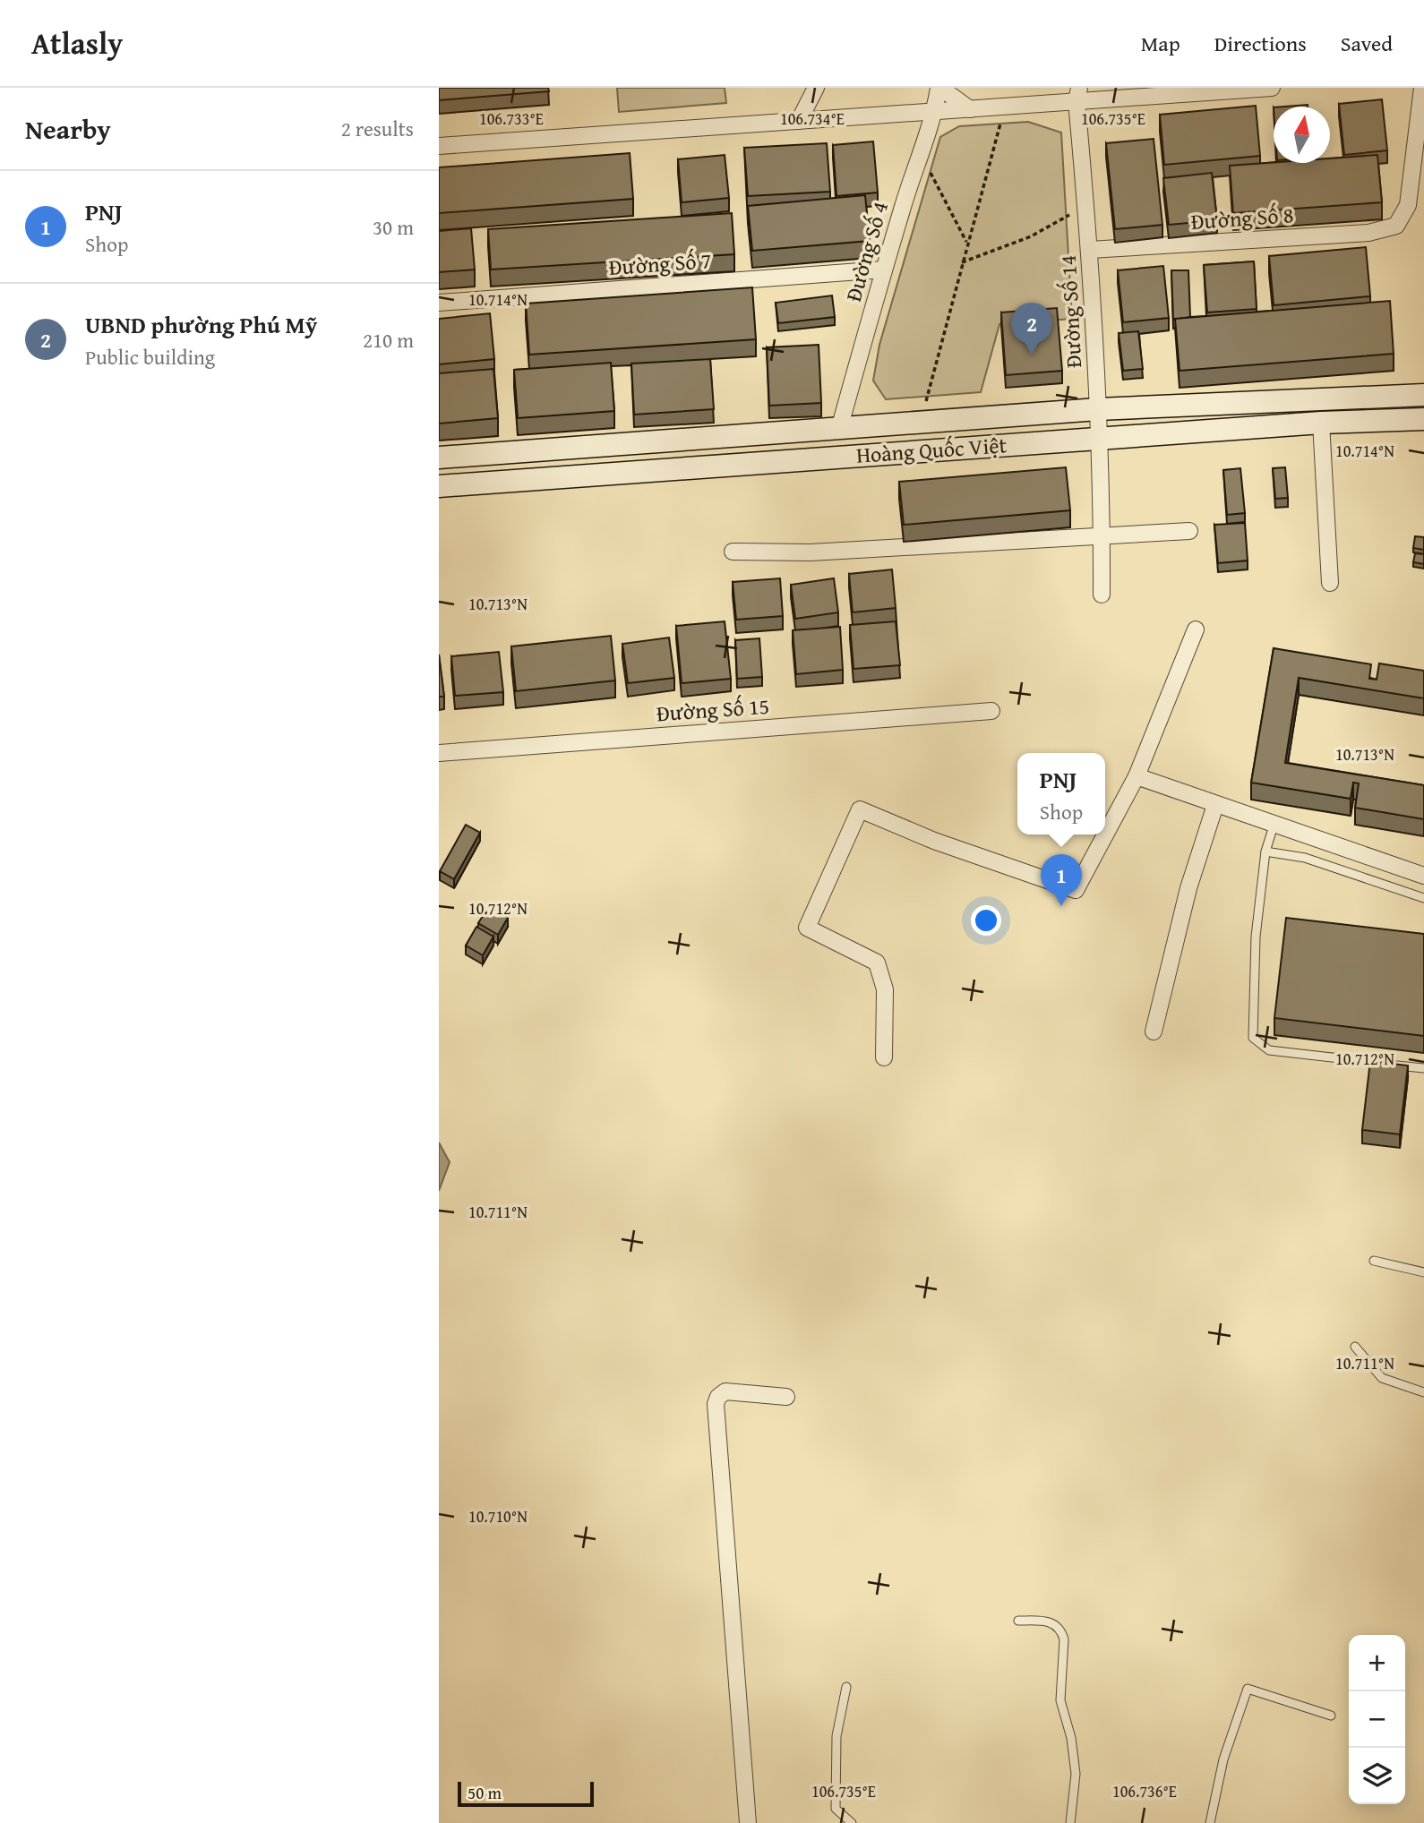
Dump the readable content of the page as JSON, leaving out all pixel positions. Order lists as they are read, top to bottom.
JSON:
{
  "streets": {
    "main road": ["Hoàng Quốc Việt"],
    "street": [
      "Đường Số 8",
      "Đường Số 4",
      "Đường Số 7",
      "Đường Số 14",
      "Đường Số 15"
    ]
  },
  "crossings": [
    ["Đường Số 8", "Đường Số 14"],
    ["Đường Số 4", "Đường Số 7"],
    ["Đường Số 4", "Hoàng Quốc Việt"],
    ["Đường Số 14", "Hoàng Quốc Việt"]
  ],
  "scale_bar": "50 m",
  "north": "top",
  "page": {
    "header": "Atlasly",
    "nav": ["Map", "Directions", "Saved"],
    "heading": ["Nearby", "2 results"],
    "list": [
      {
        "mark": "1",
        "name": "PNJ",
        "note": "Shop",
        "value": "30 m"
      },
      {
        "mark": "2",
        "name": "UBND phường Phú Mỹ",
        "note": "Public building",
        "value": "210 m"
      }
    ],
    "pins": ["2", "1"],
    "popup": ["PNJ", "Shop"],
    "map_buttons": ["+", "−"],
    "scale": "50 m"
  },
  "coordinates": [
    "106.733°E",
    "106.734°E",
    "106.735°E",
    "10.714°N",
    "10.713°N",
    "10.712°N",
    "10.711°N",
    "10.710°N",
    "106.736°E"
  ]
}
